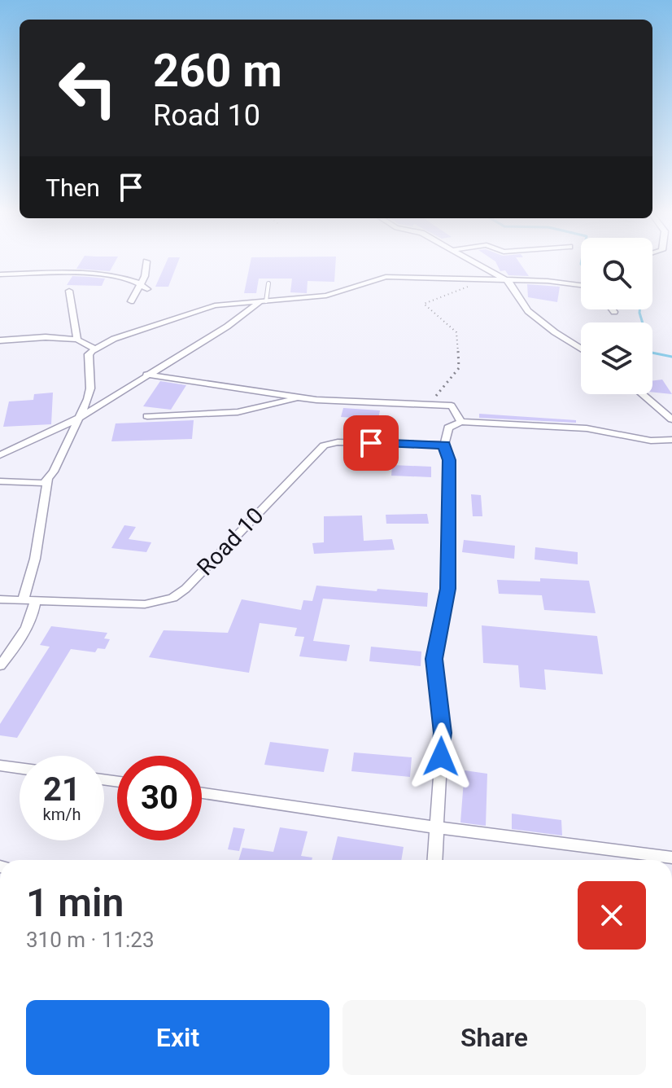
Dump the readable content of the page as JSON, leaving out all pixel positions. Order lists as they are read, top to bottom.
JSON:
{
  "streets": {
    "street": ["Road 10"]
  },
  "page": {
    "turn": ["260 m", "Road 10"],
    "then": "Then",
    "speed": "21 km/h",
    "limit": "30",
    "heading": ["1 min", "310 m · 11:23"],
    "buttons": ["Exit", "Share"]
  }
}
